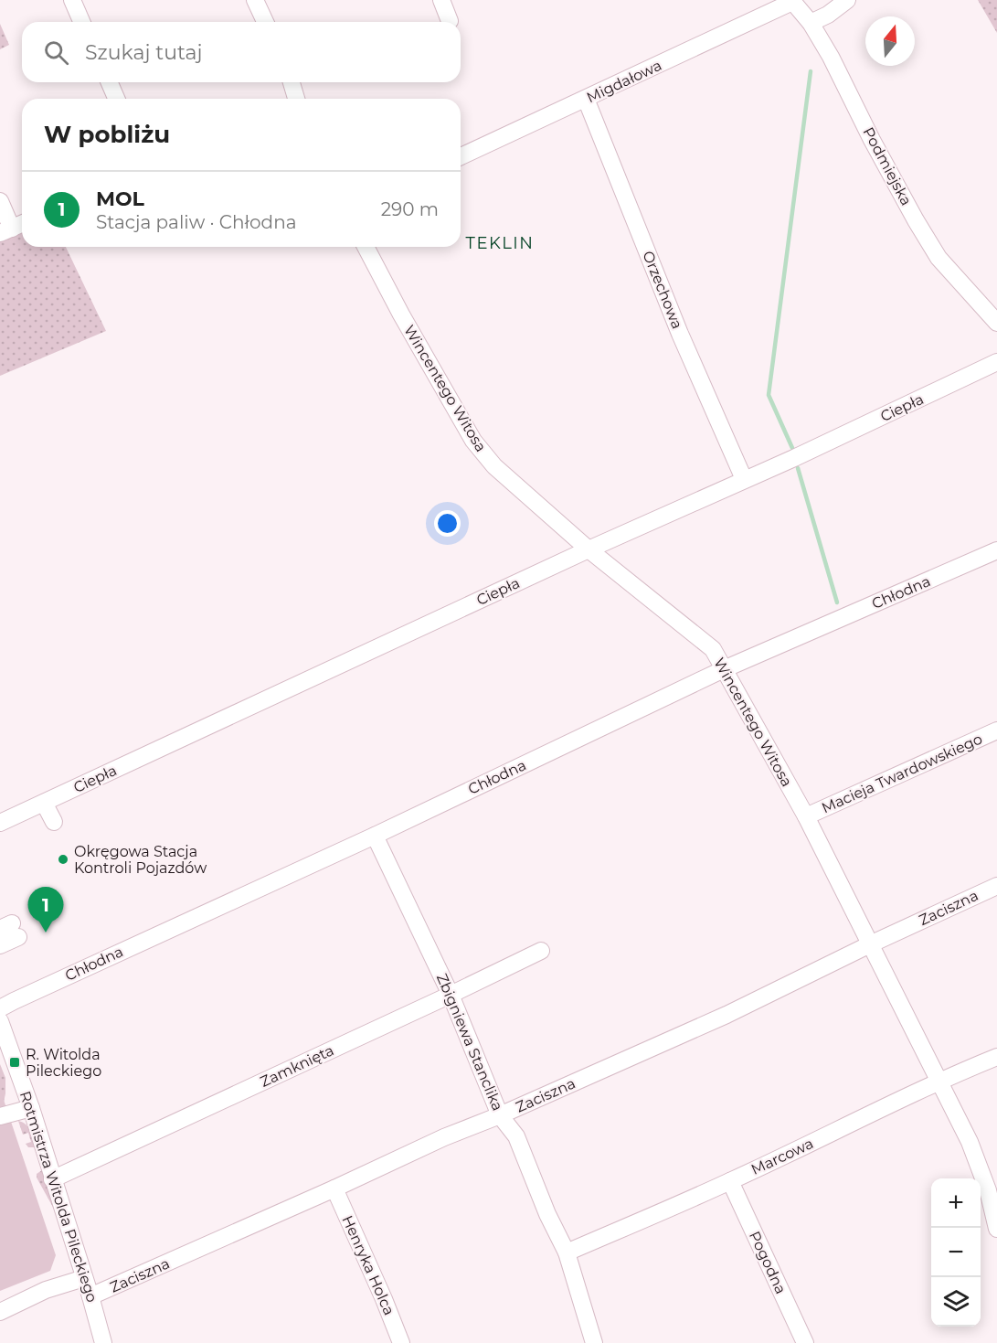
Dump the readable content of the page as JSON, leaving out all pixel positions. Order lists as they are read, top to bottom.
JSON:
{
  "streets": {
    "street": [
      "Migdałowa",
      "Podmiejska",
      "Orzechowa",
      "Wincentego Witosa",
      "Ciepła",
      "Chłodna",
      "Macieja Twardowskiego",
      "Zaciszna",
      "Zbigniewa Stanclika",
      "Zamknięta",
      "Marcowa",
      "Rotmistrza Witolda Pileckiego",
      "Pogodna",
      "Henryka Holca"
    ]
  },
  "crossings": [
    ["Migdałowa", "Podmiejska"],
    ["Migdałowa", "Orzechowa"],
    ["Orzechowa", "Ciepła"],
    ["Wincentego Witosa", "Ciepła"],
    ["Wincentego Witosa", "Chłodna"],
    ["Wincentego Witosa", "Macieja Twardowskiego"],
    ["Wincentego Witosa", "Zaciszna"],
    ["Wincentego Witosa", "Marcowa"],
    ["Chłodna", "Zbigniewa Stanclika"],
    ["Zaciszna", "Zbigniewa Stanclika"],
    ["Zaciszna", "Rotmistrza Witolda Pileckiego"],
    ["Zaciszna", "Henryka Holca"],
    ["Zbigniewa Stanclika", "Zamknięta"],
    ["Zbigniewa Stanclika", "Marcowa"],
    ["Zamknięta", "Rotmistrza Witolda Pileckiego"],
    ["Marcowa", "Pogodna"]
  ],
  "districts": ["TEKLIN"],
  "places": {
    "other": ["Okręgowa Stacja Kontroli Pojazdów"],
    "transit": ["R. Witolda Pileckiego"]
  },
  "north": "top",
  "page": {
    "search": "Szukaj tutaj",
    "heading": "W pobliżu",
    "list": [
      {
        "mark": "1",
        "name": "MOL",
        "note": "Stacja paliw · Chłodna",
        "value": "290 m"
      }
    ],
    "pins": "1",
    "map_buttons": ["+", "−"]
  }
}
